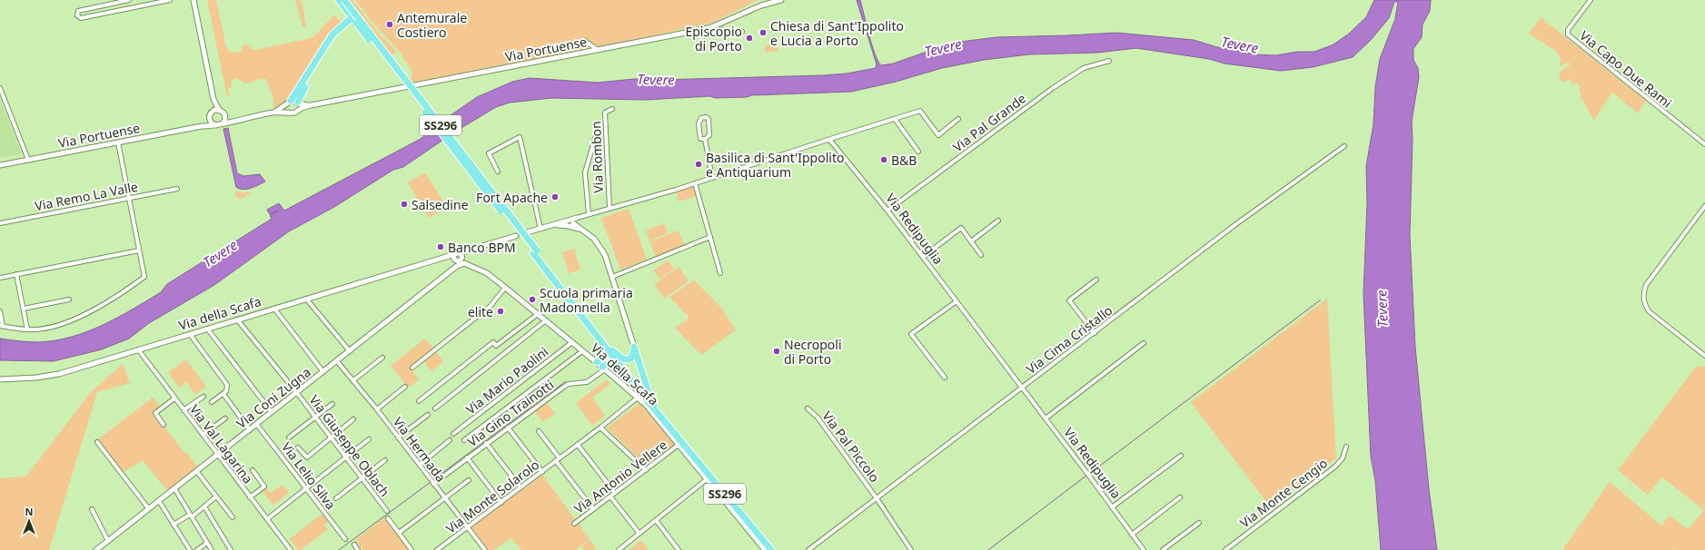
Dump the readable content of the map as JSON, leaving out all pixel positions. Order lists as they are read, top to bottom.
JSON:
{
  "streets": {
    "main road": ["SS296"],
    "street": [
      "Via Portuense",
      "Via Capo Due Rami",
      "Via Pal Grande",
      "Via Rombon",
      "Via Remo La Valle",
      "Via Redipuglia",
      "Via della Scafa",
      "Via Cima Cristallo",
      "Via Mario Paolini",
      "Via Coni Zugna",
      "Via Gino Trainotti",
      "Via Val Lagarina",
      "Via Giuseppe Oblach",
      "Via Pal Piccolo",
      "Via Hermada",
      "Via Lelio Silva",
      "Via Antonio Vellere",
      "Via Monte Cengio",
      "Via Monte Solarolo"
    ]
  },
  "crossings": [
    ["Via Pal Grande", "Via Redipuglia"],
    ["Via Redipuglia", "Via Cima Cristallo"],
    ["Via della Scafa", "Via Mario Paolini"],
    ["Via della Scafa", "Via Coni Zugna"],
    ["Via della Scafa", "Via Gino Trainotti"],
    ["Via della Scafa", "Via Val Lagarina"],
    ["Via della Scafa", "Via Giuseppe Oblach"],
    ["Via della Scafa", "Via Antonio Vellere"],
    ["Via della Scafa", "Via Monte Solarolo"],
    ["Via Cima Cristallo", "Via Pal Piccolo"],
    ["Via Coni Zugna", "Via Val Lagarina"],
    ["Via Coni Zugna", "Via Giuseppe Oblach"],
    ["Via Coni Zugna", "Via Hermada"],
    ["Via Coni Zugna", "Via Lelio Silva"],
    ["Via Gino Trainotti", "Via Hermada"],
    ["Via Hermada", "Via Monte Solarolo"]
  ],
  "water": ["Tevere"],
  "places": [
    "Antemurale Costiero",
    "Chiesa di Sant'Ippolito e Lucia a Porto",
    "Episcopio di Porto",
    "B&B",
    "Basilica di Sant'Ippolito e Antiquarium",
    "Fort Apache",
    "Salsedine",
    "Banco BPM",
    "Scuola primaria Madonnella",
    "elite",
    "Necropoli di Porto"
  ],
  "north": "top"
}
